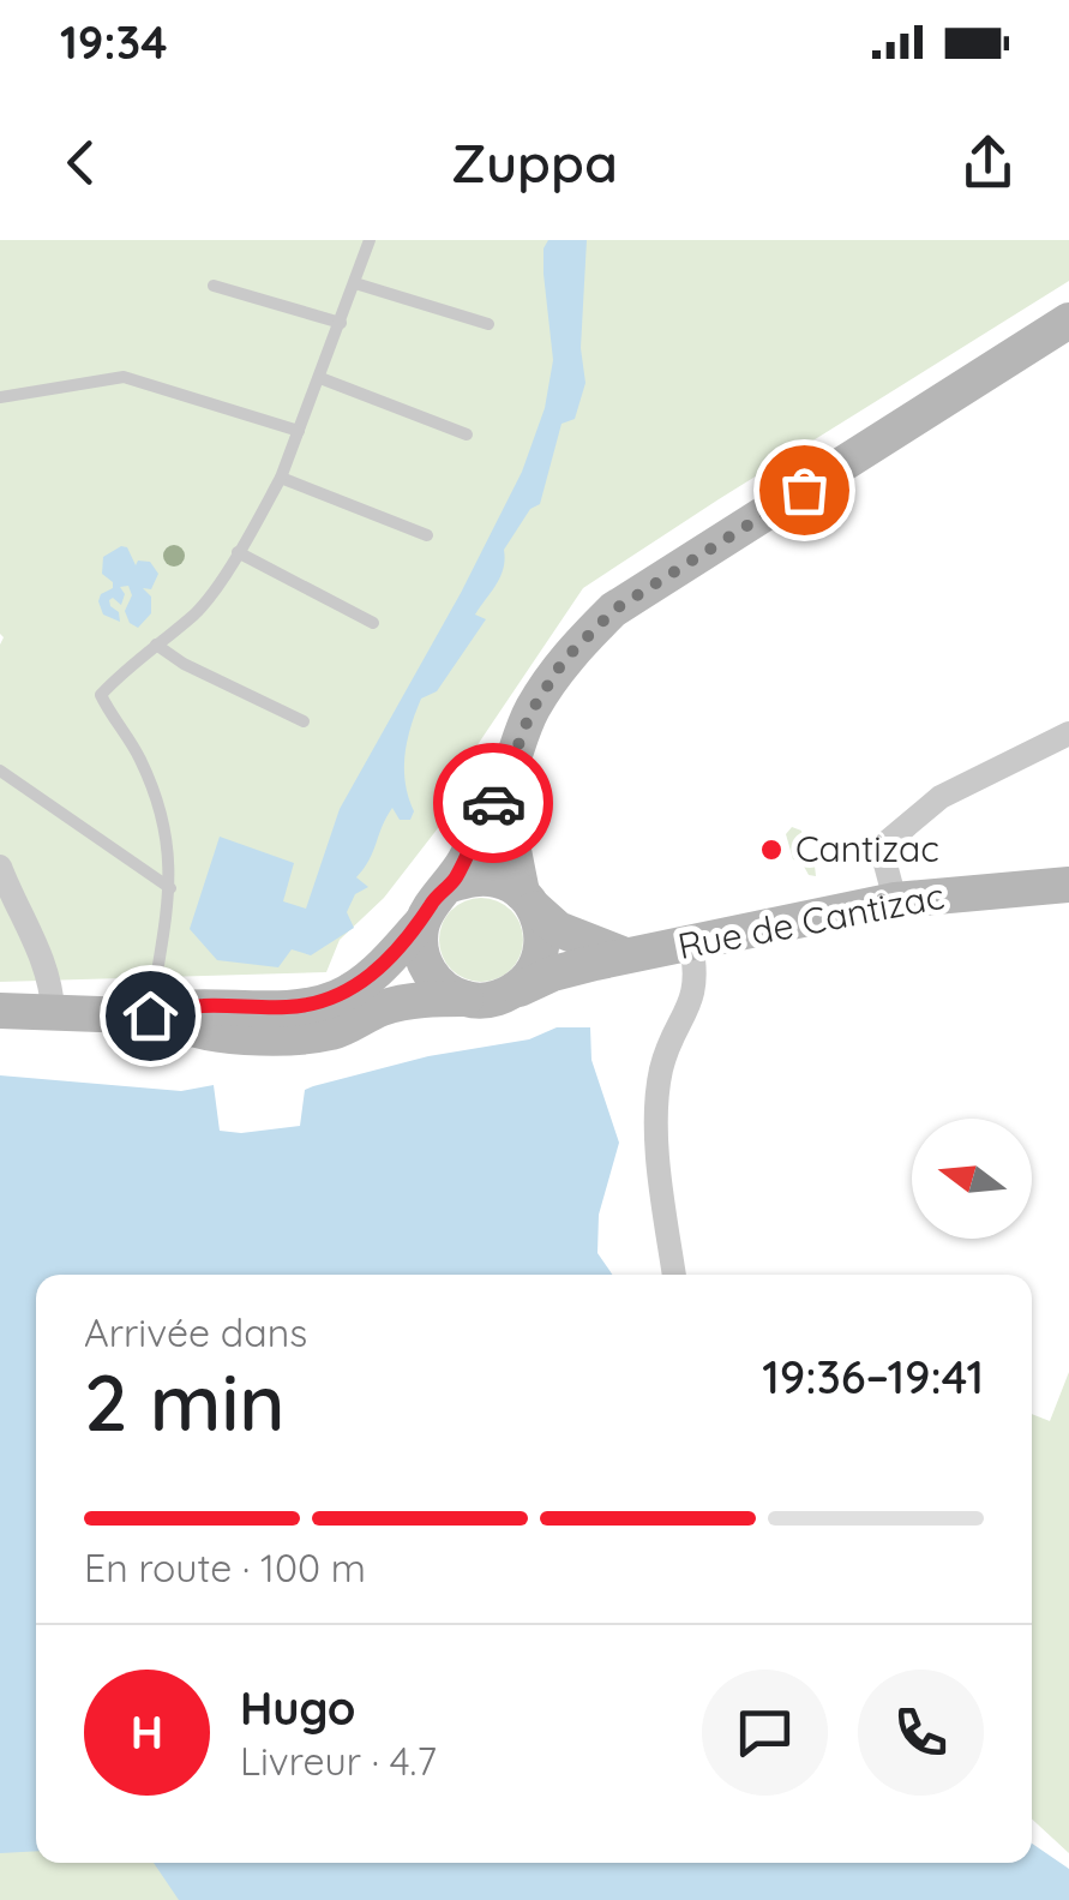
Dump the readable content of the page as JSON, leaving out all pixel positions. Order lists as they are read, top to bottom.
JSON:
{
  "streets": {
    "main road": ["Rue de Cantizac"]
  },
  "places": ["Cantizac"],
  "north": "left",
  "page": {
    "status": "19:34",
    "header": "Zuppa",
    "heading": ["2 min", "Arrivée dans", "19:36–19:41"],
    "panel": ["Hugo", "Livreur · 4.7"],
    "bar": "En route · 100 m",
    "round": "H"
  }
}
